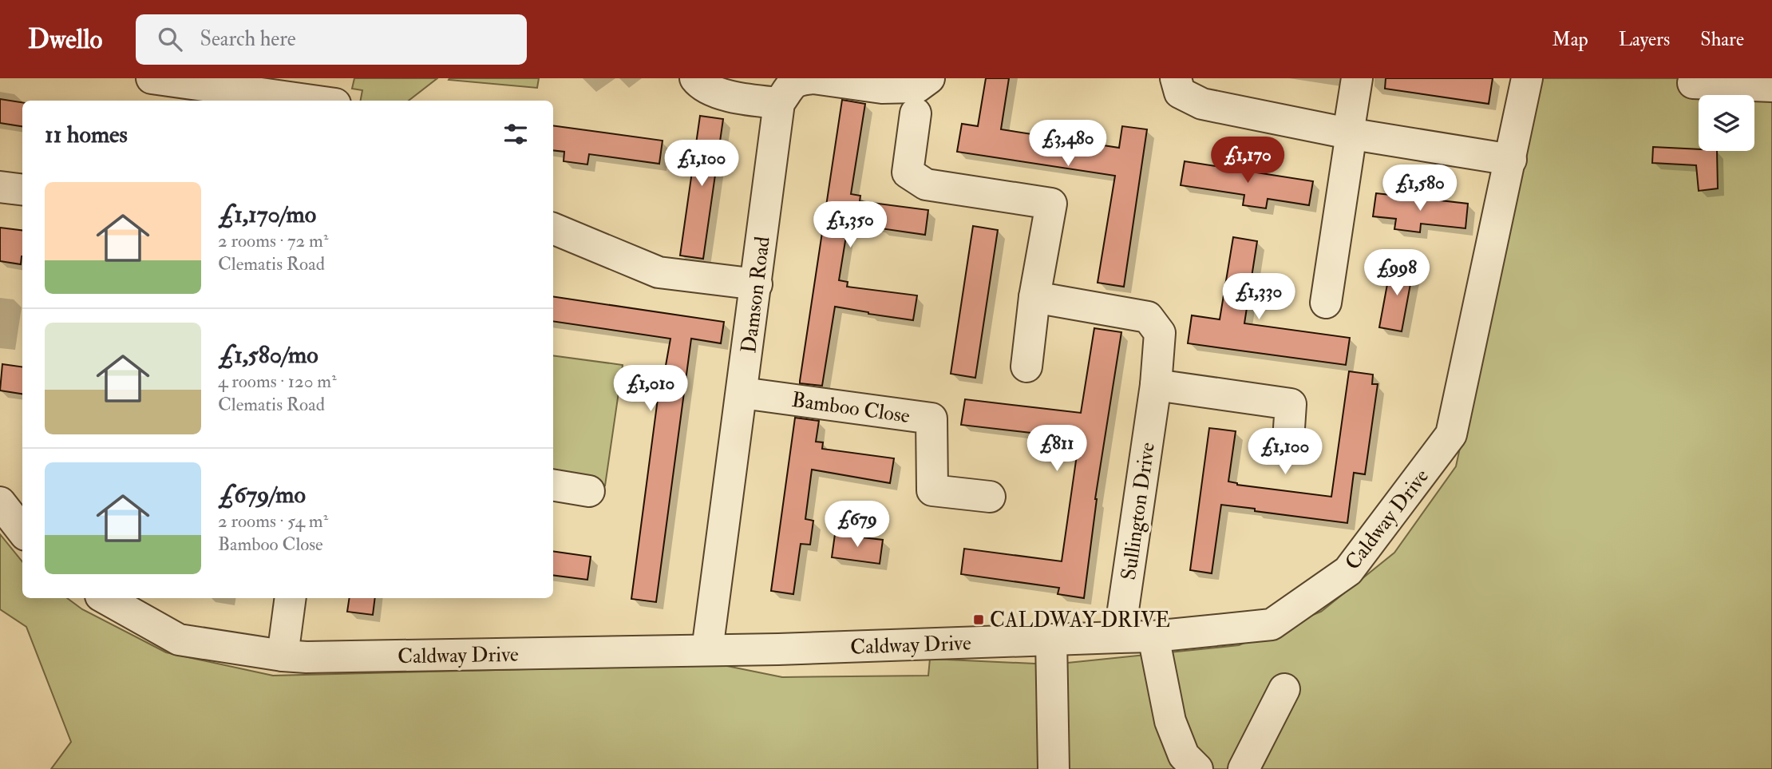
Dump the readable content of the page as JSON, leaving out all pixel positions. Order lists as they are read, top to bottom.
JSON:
{
  "streets": {
    "street": [
      "Damson Road",
      "Bamboo Close",
      "Sullington Drive",
      "Caldway Drive"
    ]
  },
  "crossings": [
    ["Damson Road", "Bamboo Close"],
    ["Damson Road", "Caldway Drive"],
    ["Sullington Drive", "Caldway Drive"]
  ],
  "places": {
    "transit": ["CALDWAY DRIVE"]
  },
  "page": {
    "header": "Dwello",
    "search": "Search here",
    "nav": ["Map", "Layers", "Share"],
    "heading": "11 homes",
    "price": [
      "£3,480",
      "£1,170",
      "£1,100",
      "£1,580",
      "£1,350",
      "£998",
      "£1,330",
      "£1,010",
      "£811",
      "£1,100",
      "£679"
    ],
    "list": [
      {
        "name": "£1,170/mo",
        "note": "2 rooms · 72 m² · Clematis Road"
      },
      {
        "name": "£1,580/mo",
        "note": "4 rooms · 120 m² · Clematis Road"
      },
      {
        "name": "£679/mo",
        "note": "2 rooms · 54 m² · Bamboo Close"
      }
    ]
  }
}
